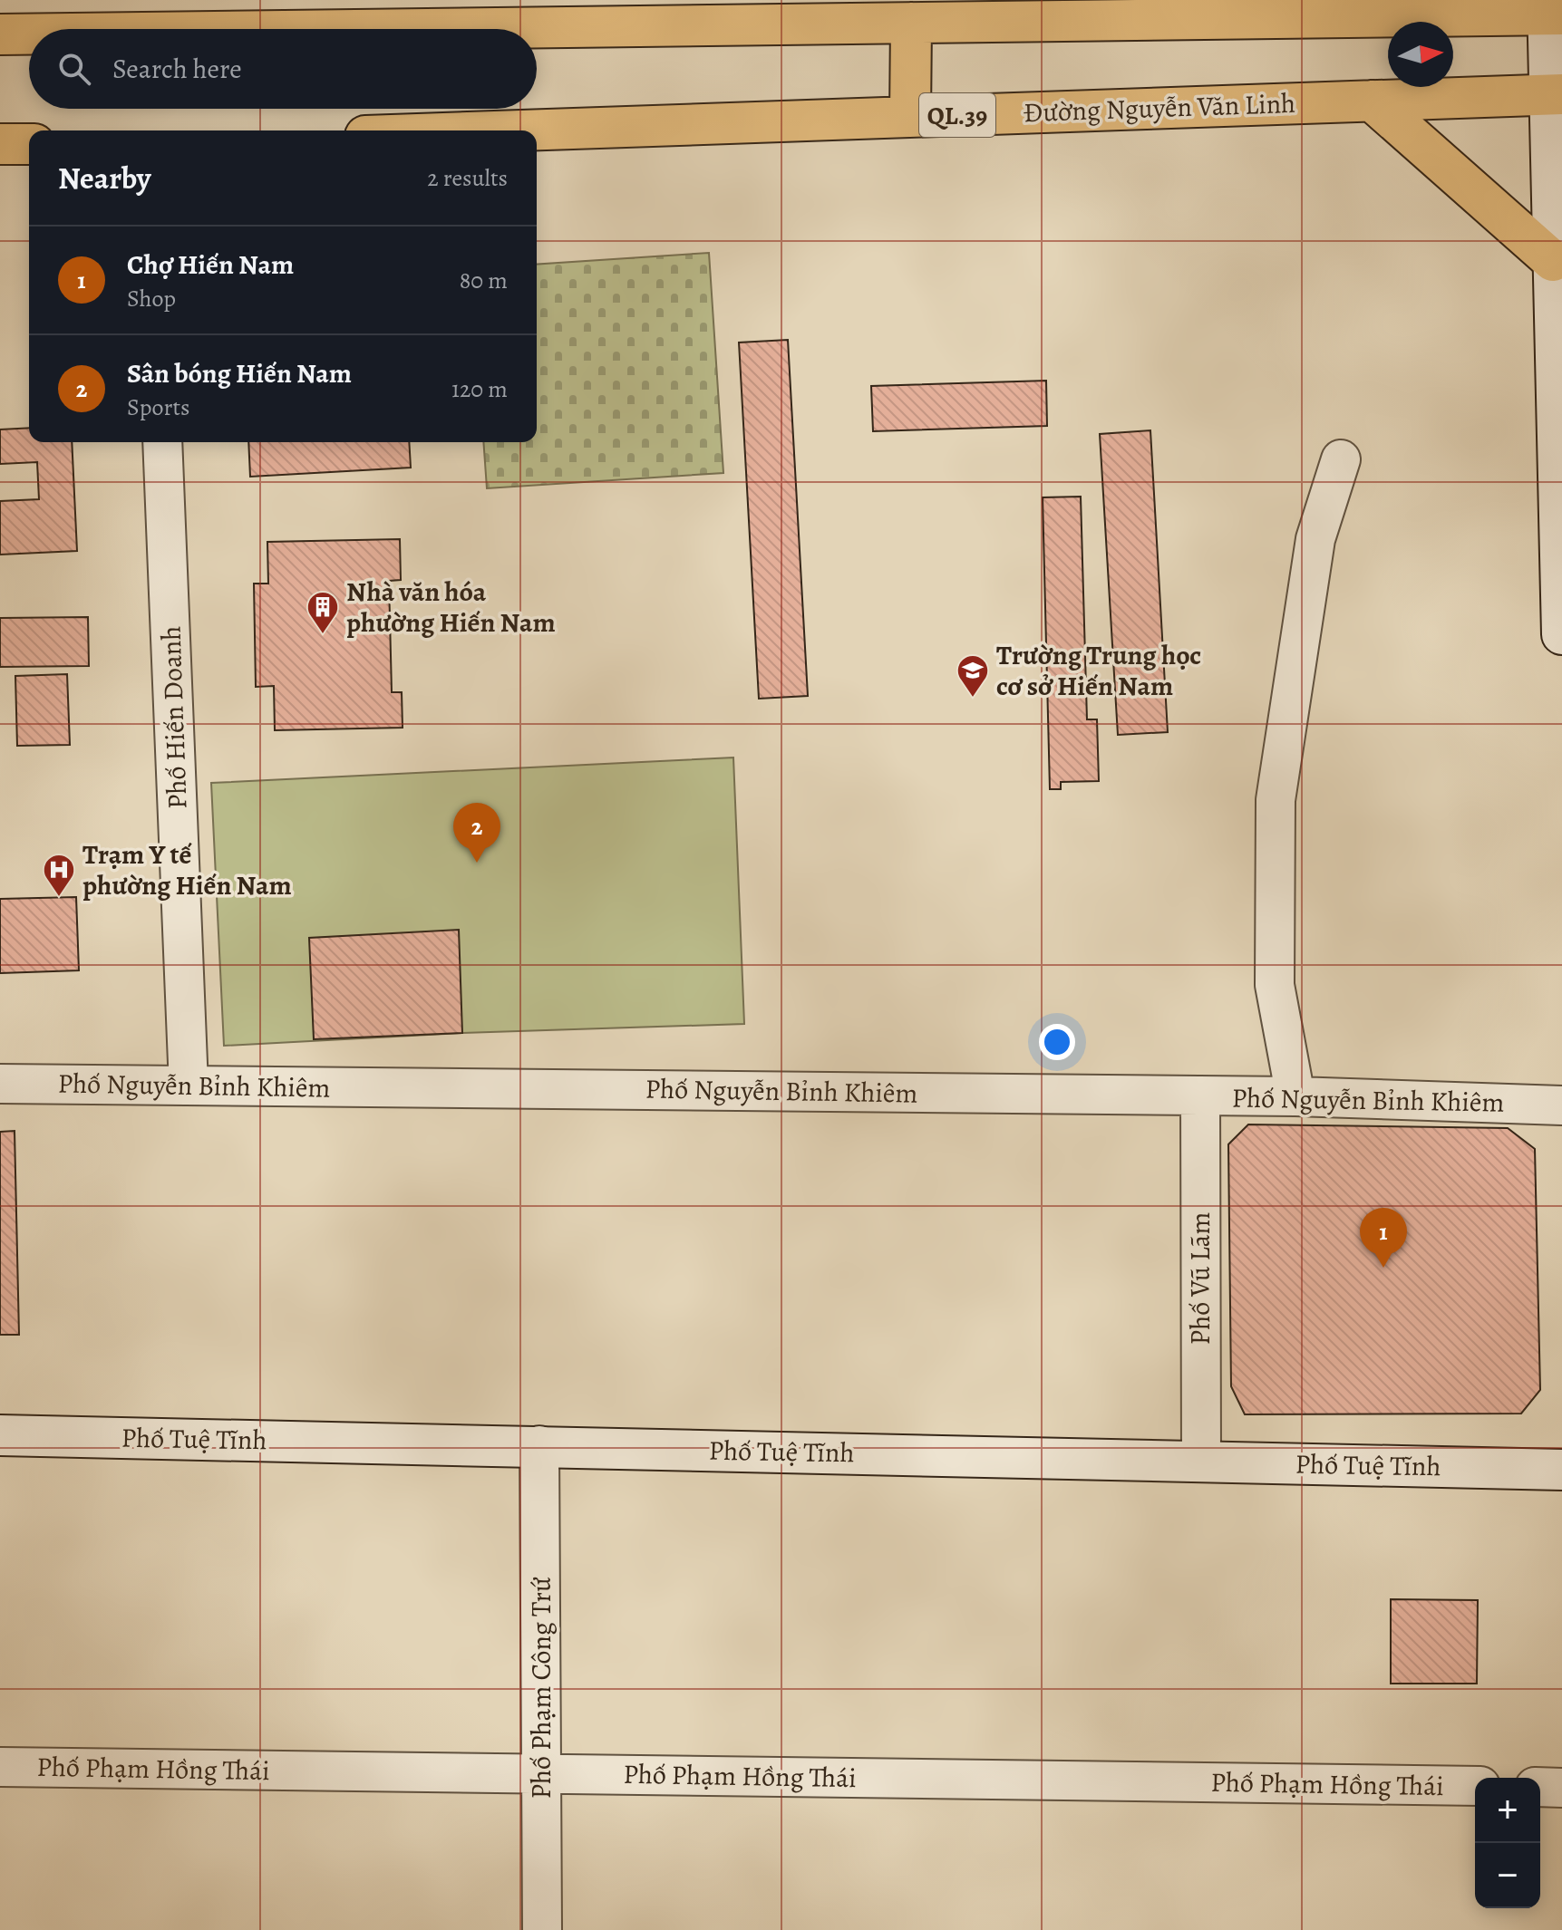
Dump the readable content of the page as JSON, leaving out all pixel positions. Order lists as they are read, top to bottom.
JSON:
{
  "streets": {
    "highway": ["Đường Nguyễn Văn Linh", "QL.39"],
    "street": [
      "Phố Hiến Doanh",
      "Phố Nguyễn Bỉnh Khiêm",
      "Phố Vũ Lãm",
      "Phố Tuệ Tĩnh",
      "Phố Phạm Công Trứ",
      "Phố Phạm Hồng Thái"
    ]
  },
  "crossings": [
    ["Phố Hiến Doanh", "Phố Nguyễn Bỉnh Khiêm"],
    ["Phố Nguyễn Bỉnh Khiêm", "Phố Vũ Lãm"],
    ["Phố Vũ Lãm", "Phố Tuệ Tĩnh"],
    ["Phố Tuệ Tĩnh", "Phố Phạm Công Trứ"],
    ["Phố Phạm Công Trứ", "Phố Phạm Hồng Thái"]
  ],
  "places": {
    "building": ["Nhà văn hóa phường Hiến Nam"],
    "school or university": ["Trường Trung học cơ sở Hiến Nam"],
    "hospital": ["Trạm Y tế phường Hiến Nam"]
  },
  "north": "right",
  "page": {
    "search": "Search here",
    "heading": ["Nearby", "2 results"],
    "list": [
      {
        "mark": "1",
        "name": "Chợ Hiến Nam",
        "note": "Shop",
        "value": "80 m"
      },
      {
        "mark": "2",
        "name": "Sân bóng Hiến Nam",
        "note": "Sports",
        "value": "120 m"
      }
    ],
    "pins": ["2", "1"],
    "map_buttons": ["+", "−"]
  }
}
